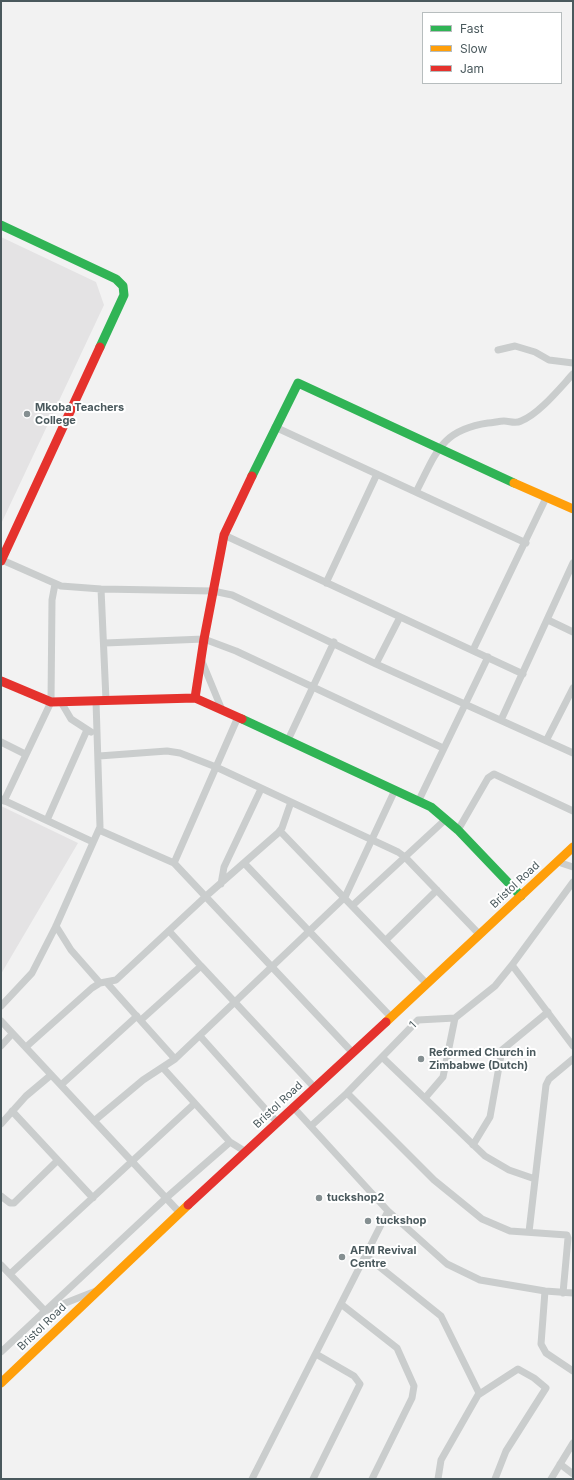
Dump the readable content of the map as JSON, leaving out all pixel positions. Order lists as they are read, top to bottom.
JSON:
{
  "streets": {
    "street": ["Bristol Road", "1"]
  },
  "places": [
    "Mkoba Teachers College",
    "Reformed Church in Zimbabwe (Dutch)",
    "tuckshop2",
    "tuckshop",
    "AFM Revival Centre"
  ],
  "legend": ["Fast", "Slow", "Jam"]
}
